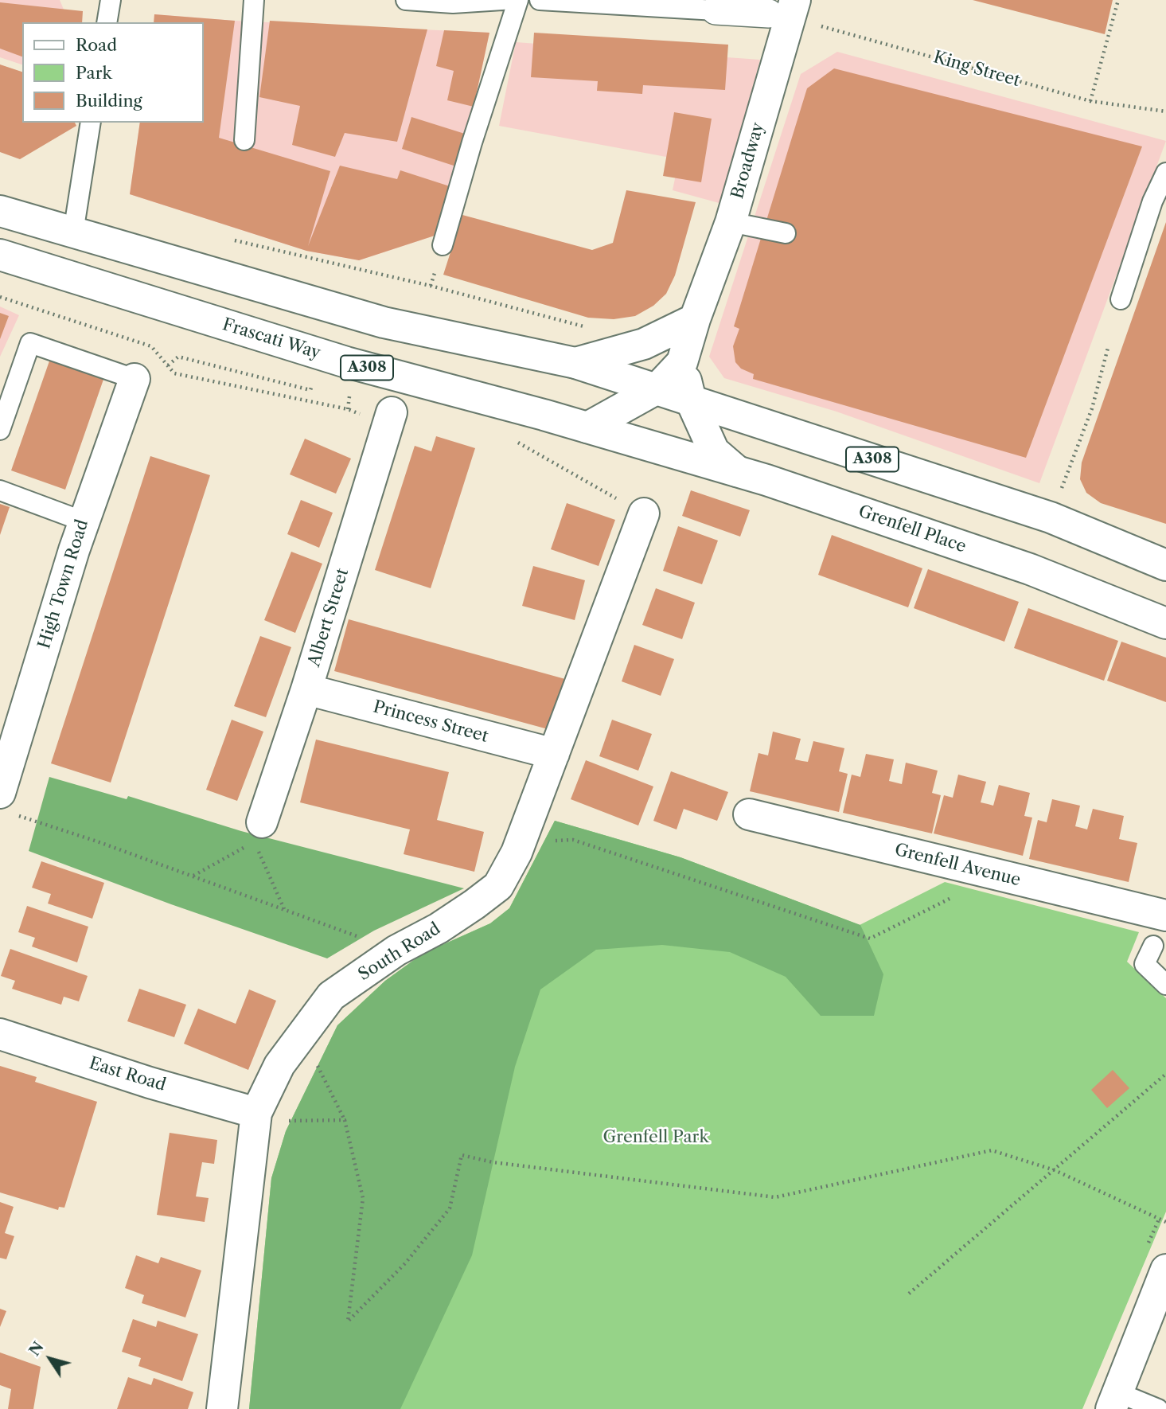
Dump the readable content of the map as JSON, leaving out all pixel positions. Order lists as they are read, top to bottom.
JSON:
{
  "streets": {
    "street": [
      "Broadway",
      "Frascati Way",
      "A308",
      "Grenfell Place",
      "High Town Road",
      "Albert Street",
      "Princess Street",
      "Grenfell Avenue",
      "South Road",
      "East Road"
    ],
    "path": ["King Street"]
  },
  "crossings": [
    ["King Street", "Broadway"],
    ["Broadway", "Frascati Way"],
    ["Broadway", "A308"],
    ["Broadway", "Grenfell Place"],
    ["Frascati Way", "Grenfell Place"],
    ["A308", "Grenfell Place"],
    ["Albert Street", "Princess Street"],
    ["Princess Street", "South Road"],
    ["South Road", "East Road"]
  ],
  "parks": ["Grenfell Park"],
  "legend": ["Road", "Park", "Building"],
  "north": "top left"
}
